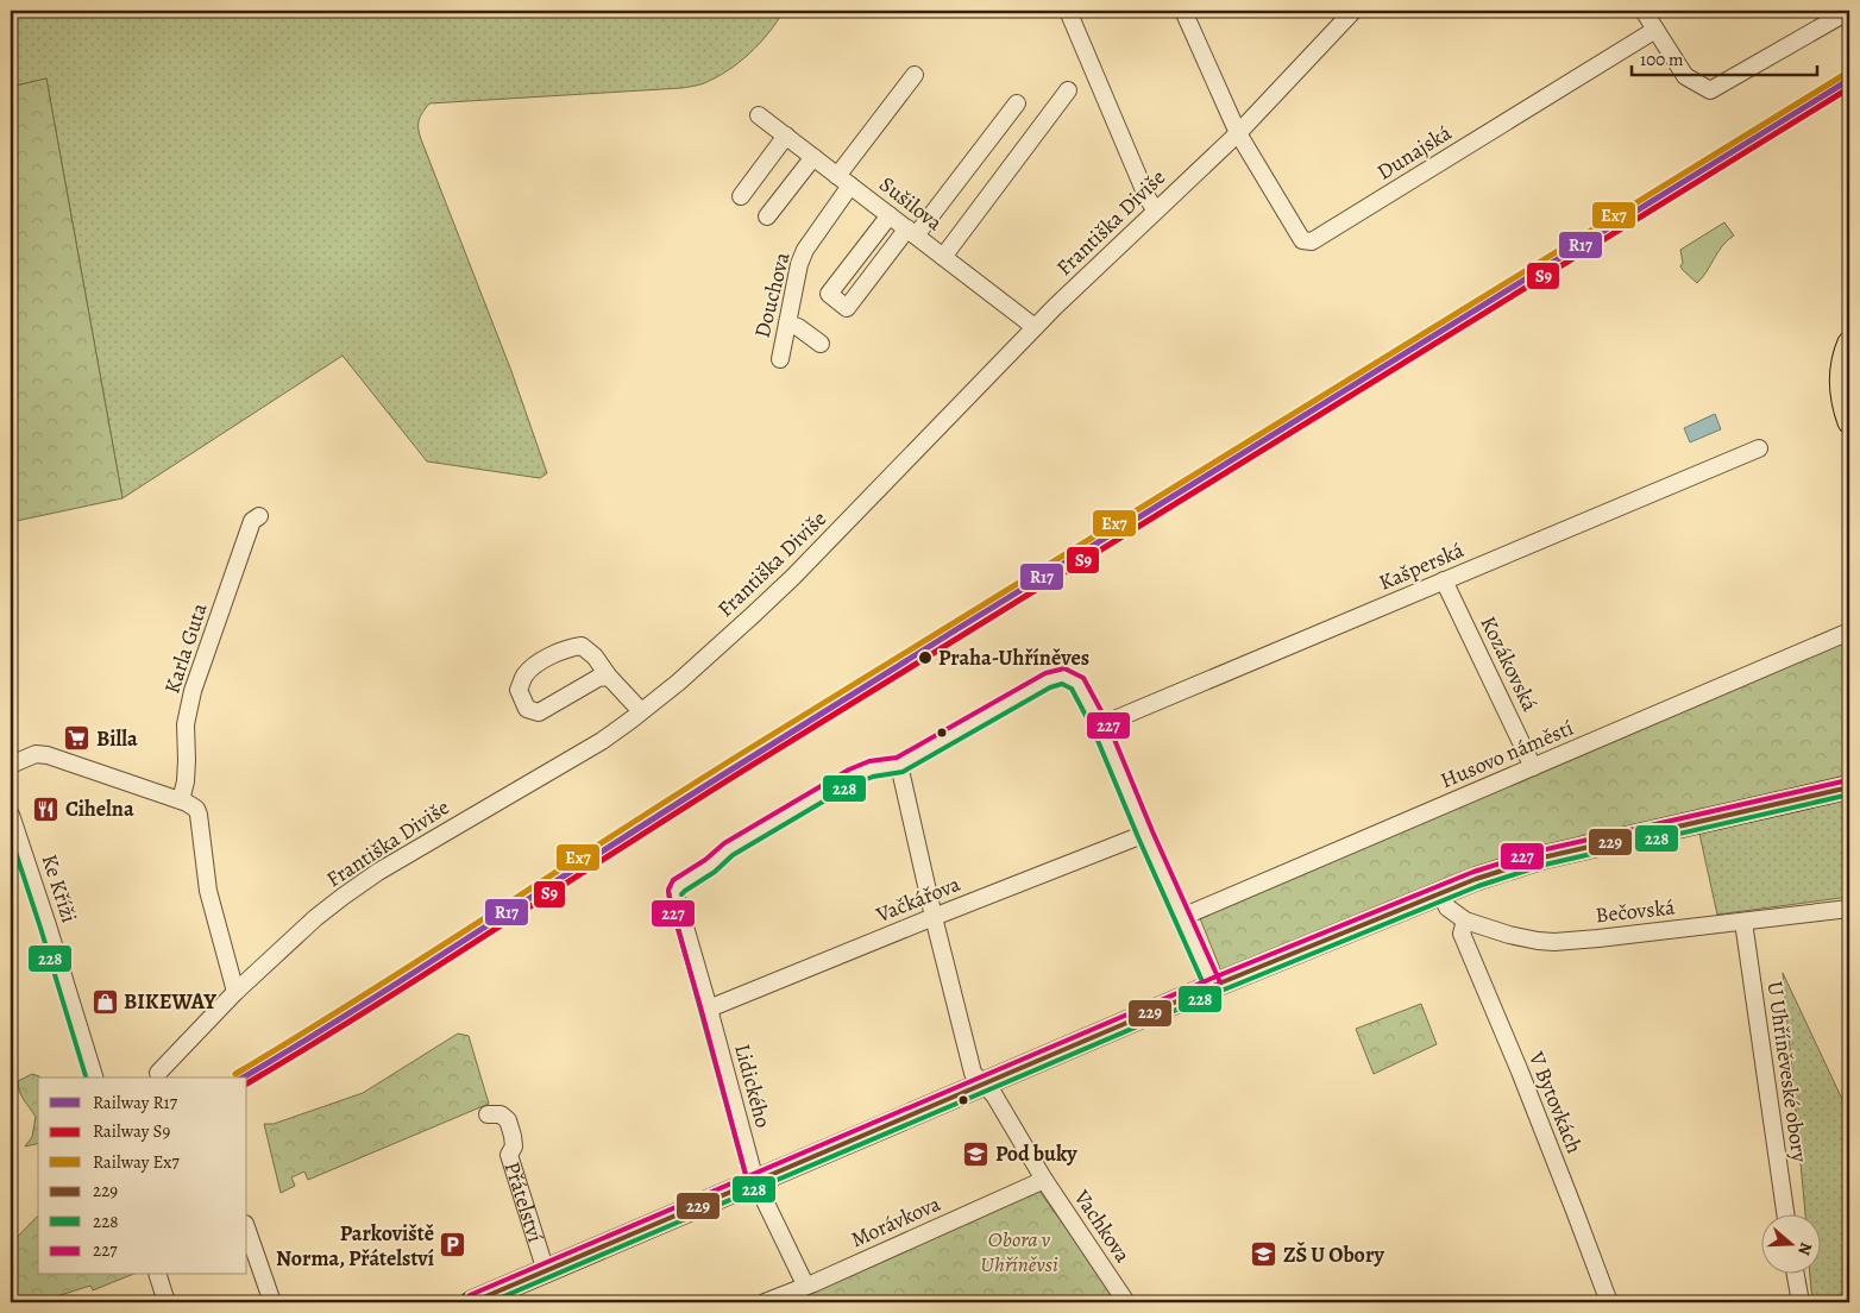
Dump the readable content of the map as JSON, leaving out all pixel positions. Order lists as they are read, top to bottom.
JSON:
{
  "streets": {
    "main road": ["Přátelství"],
    "street": [
      "Dunajská",
      "Sušilova",
      "Františka Diviše",
      "Douchova",
      "Kašperská",
      "Karla Guta",
      "Kozákovská",
      "Husovo náměstí",
      "Ke Kříži",
      "Vačkářova",
      "Bečovská",
      "U Uhříněveské obory",
      "Lidického",
      "V Bytovkách",
      "Morávkova",
      "Vachkova"
    ]
  },
  "crossings": [
    ["Dunajská", "Františka Diviše"],
    ["Sušilova", "Františka Diviše"],
    ["Sušilova", "Douchova"],
    ["Kašperská", "Kozákovská"],
    ["Kozákovská", "Husovo náměstí"],
    ["Vačkářova", "Lidického"],
    ["Vačkářova", "Vachkova"],
    ["Bečovská", "U Uhříněveské obory"],
    ["Bečovská", "V Bytovkách"],
    ["Bečovská", "Přátelství"],
    ["Lidického", "Přátelství"],
    ["Lidického", "Morávkova"],
    ["Lidického", "Vachkova"],
    ["Přátelství", "Vachkova"],
    ["Morávkova", "Vachkova"]
  ],
  "parks": ["Obora v Uhříněvsi"],
  "places": {
    "other": ["Praha-Uhříněves"],
    "supermarket": ["Billa"],
    "restaurant": ["Cihelna"],
    "shop": ["BIKEWAY"],
    "school or university": ["Pod buky", "ZŠ U Obory"],
    "parking": ["Parkoviště Norma, Přátelství"]
  },
  "lines": [
    "rail line Ex7",
    "rail line R17",
    "rail line S9",
    "transit line 227",
    "transit line 228",
    "transit line 229"
  ],
  "legend": [
    "Railway R17",
    "Railway S9",
    "Railway Ex7",
    "229",
    "228",
    "227"
  ],
  "scale_bar": "100 m",
  "north": "right"
}
